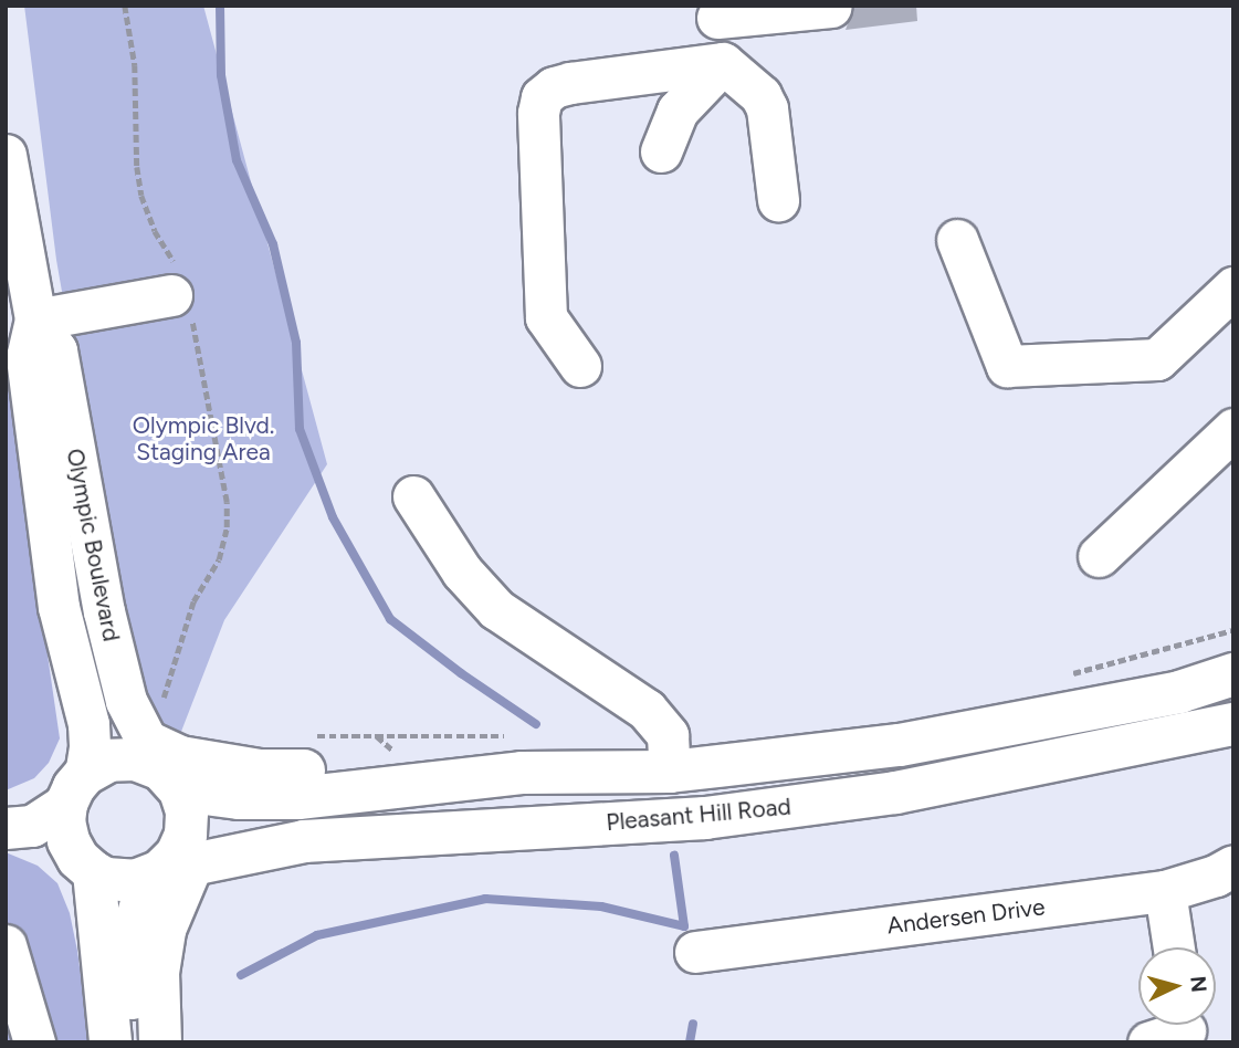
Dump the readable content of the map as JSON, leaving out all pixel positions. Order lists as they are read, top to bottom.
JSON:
{
  "streets": {
    "main road": ["Olympic Boulevard", "Pleasant Hill Road"],
    "street": ["Andersen Drive"]
  },
  "crossings": [
    ["Olympic Boulevard", "Pleasant Hill Road"]
  ],
  "parks": ["Olympic Blvd. Staging Area"],
  "north": "right"
}
